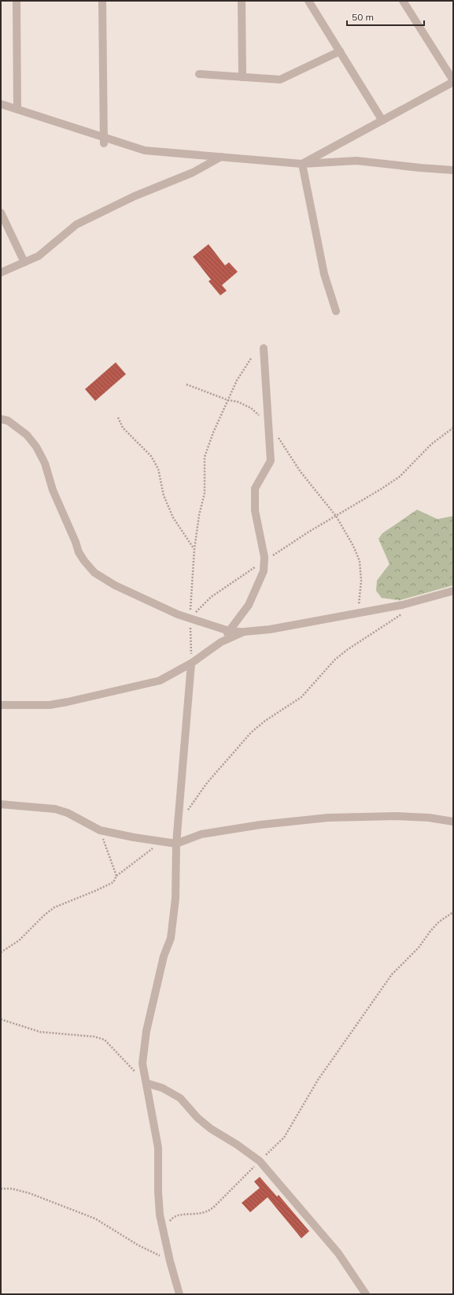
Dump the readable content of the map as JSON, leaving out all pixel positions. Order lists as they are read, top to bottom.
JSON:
{
  "scale_bar": "50 m"
}
